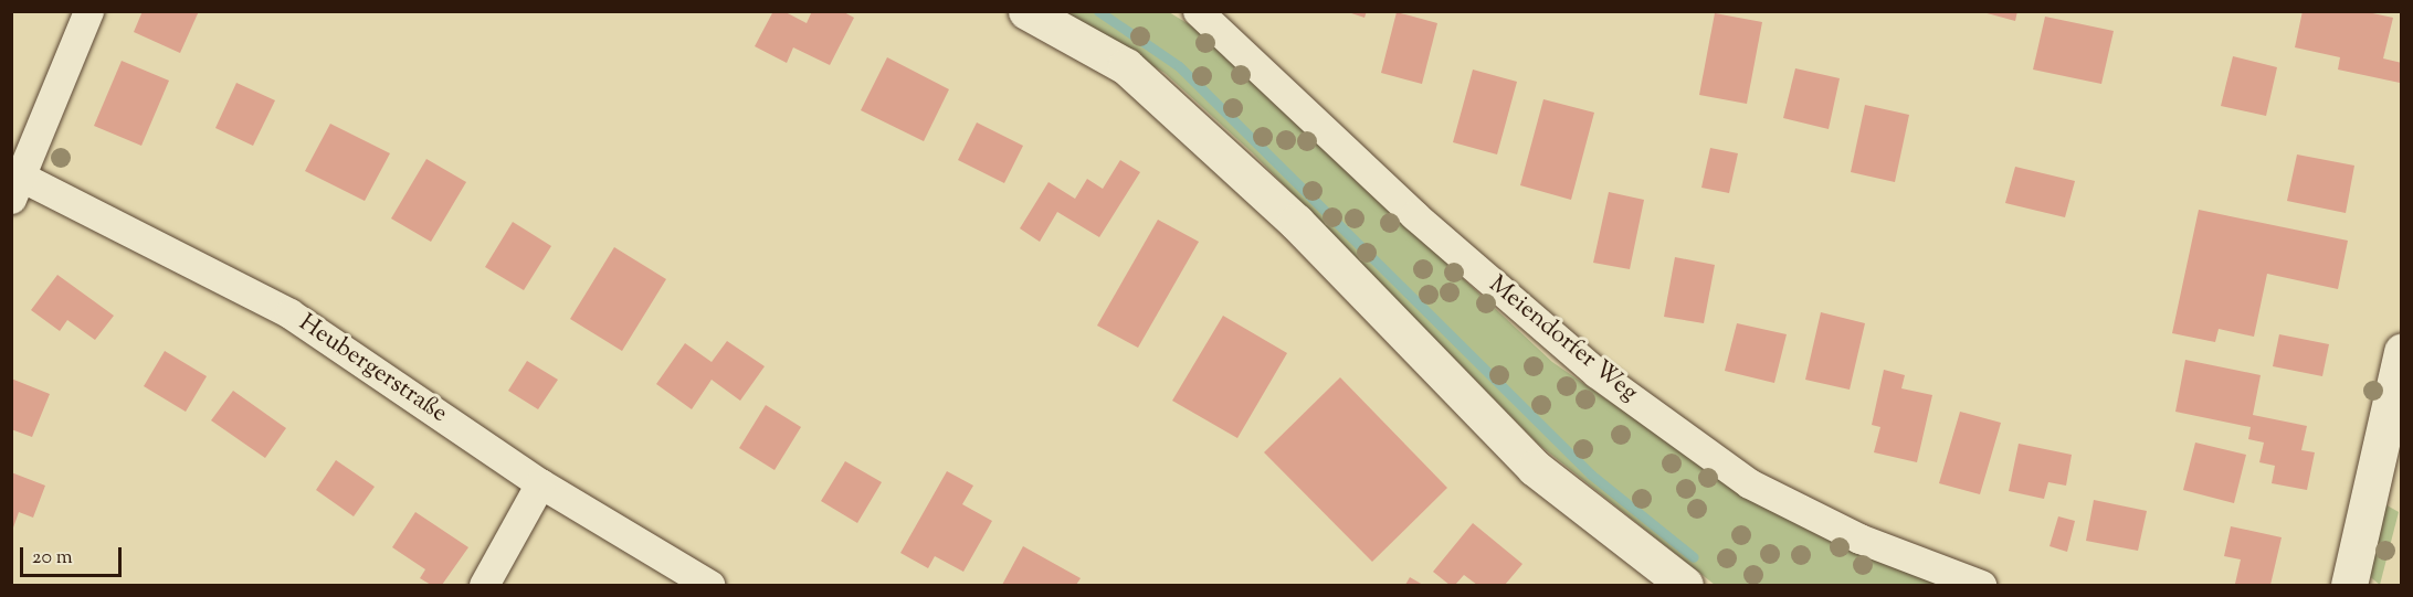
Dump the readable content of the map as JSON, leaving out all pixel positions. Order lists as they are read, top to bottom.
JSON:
{
  "streets": {
    "street": ["Meiendorfer Weg", "Heubergerstraße"]
  },
  "scale_bar": "20 m"
}
